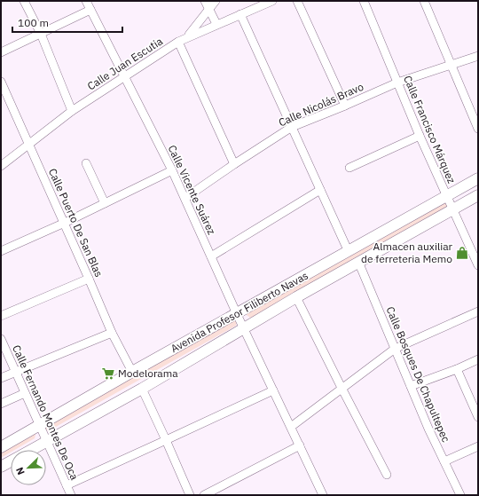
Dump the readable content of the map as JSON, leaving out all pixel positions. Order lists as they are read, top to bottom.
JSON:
{
  "streets": {
    "main road": ["Avenida Profesor Filiberto Navas"],
    "street": [
      "Calle Juan Escutia",
      "Calle Nicolás Bravo",
      "Calle Francisco Márquez",
      "Calle Vicente Suárez",
      "Calle Puerto De San Blas",
      "Calle Bosques De Chapultepec",
      "Calle Fernando Montes De Oca"
    ]
  },
  "crossings": [
    ["Calle Juan Escutia", "Calle Vicente Suárez"],
    ["Calle Juan Escutia", "Calle Puerto De San Blas"],
    ["Calle Nicolás Bravo", "Calle Francisco Márquez"],
    ["Calle Nicolás Bravo", "Calle Vicente Suárez"],
    ["Calle Francisco Márquez", "Avenida Profesor Filiberto Navas"],
    ["Calle Vicente Suárez", "Avenida Profesor Filiberto Navas"],
    ["Calle Puerto De San Blas", "Avenida Profesor Filiberto Navas"],
    ["Avenida Profesor Filiberto Navas", "Calle Bosques De Chapultepec"],
    ["Avenida Profesor Filiberto Navas", "Calle Fernando Montes De Oca"]
  ],
  "places": {
    "shop": ["Almacen auxiliar de ferreteria Memo"],
    "supermarket": ["Modelorama"]
  },
  "scale_bar": "100 m",
  "north": "bottom left"
}
